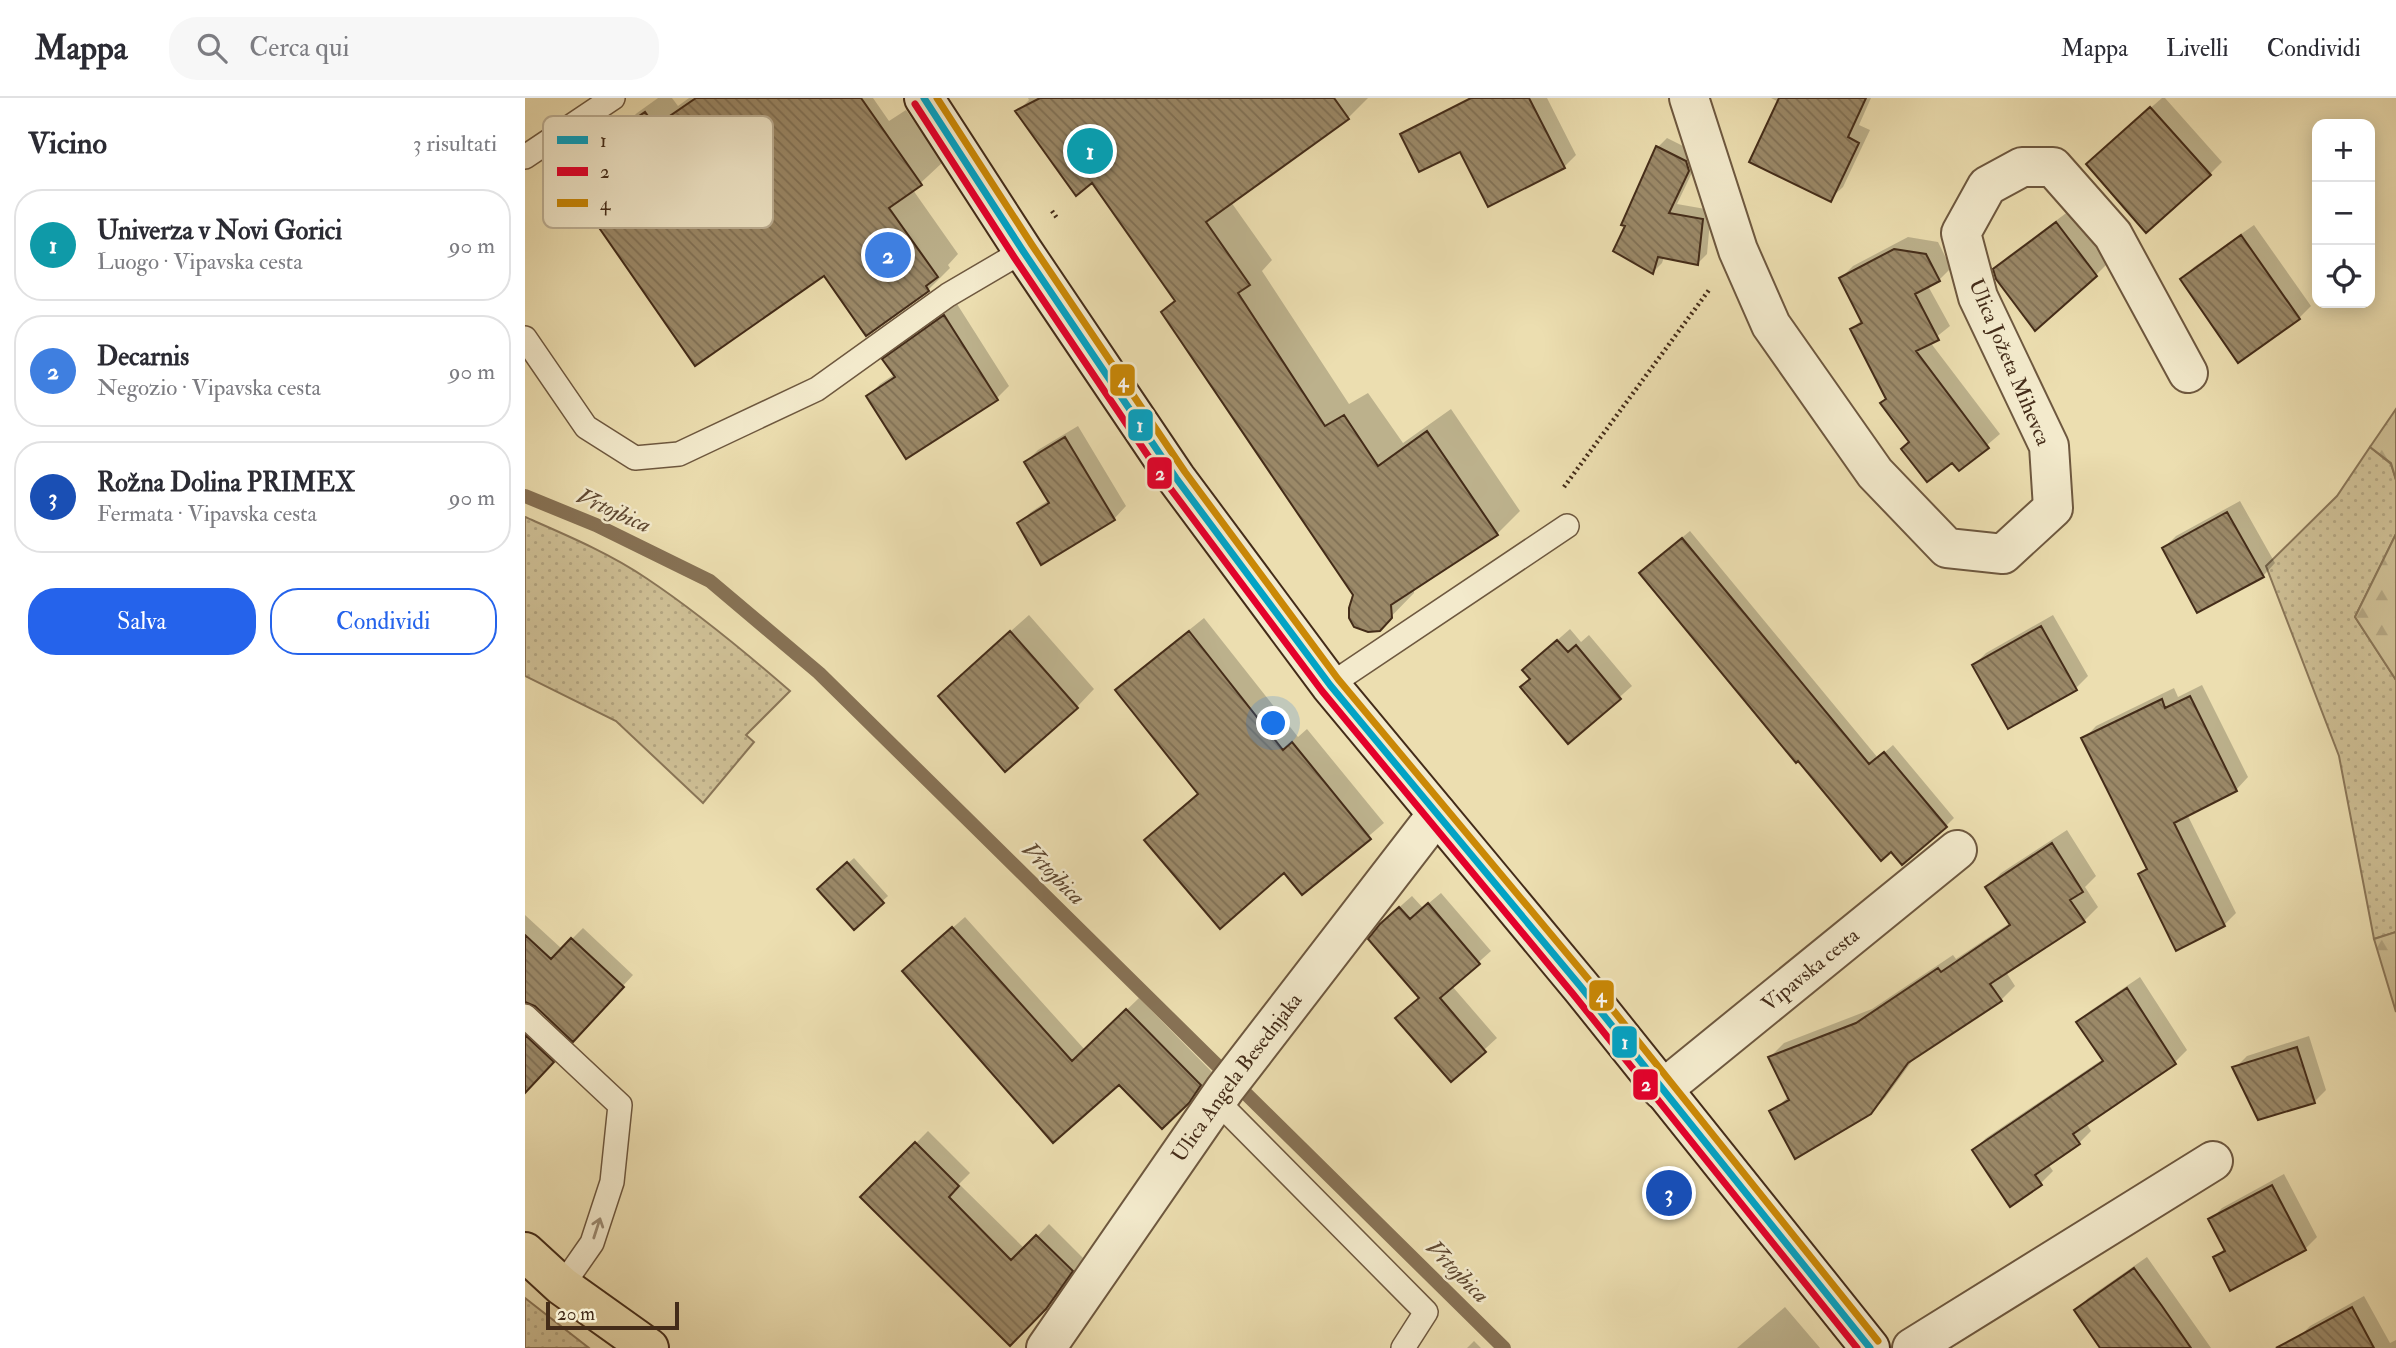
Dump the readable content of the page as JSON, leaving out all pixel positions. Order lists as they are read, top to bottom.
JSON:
{
  "streets": {
    "street": ["Ulica Jožeta Mihevca", "Vipavska cesta", "Ulica Angela Besednjaka"]
  },
  "water": ["Vrtojbica"],
  "lines": ["transit line 1", "transit line 4", "transit line 2"],
  "legend": ["1", "2", "4"],
  "scale_bar": "20 m",
  "page": {
    "header": "Mappa",
    "search": "Cerca qui",
    "nav": ["Mappa", "Livelli", "Condividi"],
    "heading": ["Vicino", "3 risultati"],
    "map_buttons": ["+", "−"],
    "pins": ["1", "2", "3"],
    "list": [
      {
        "mark": "1",
        "name": "Univerza v Novi Gorici",
        "note": "Luogo · Vipavska cesta",
        "value": "90 m"
      },
      {
        "mark": "2",
        "name": "Decarnis",
        "note": "Negozio · Vipavska cesta",
        "value": "90 m"
      },
      {
        "mark": "3",
        "name": "Rožna Dolina PRIMEX",
        "note": "Fermata · Vipavska cesta",
        "value": "90 m"
      }
    ],
    "buttons": ["Salva", "Condividi"],
    "scale": "20 m"
  }
}
